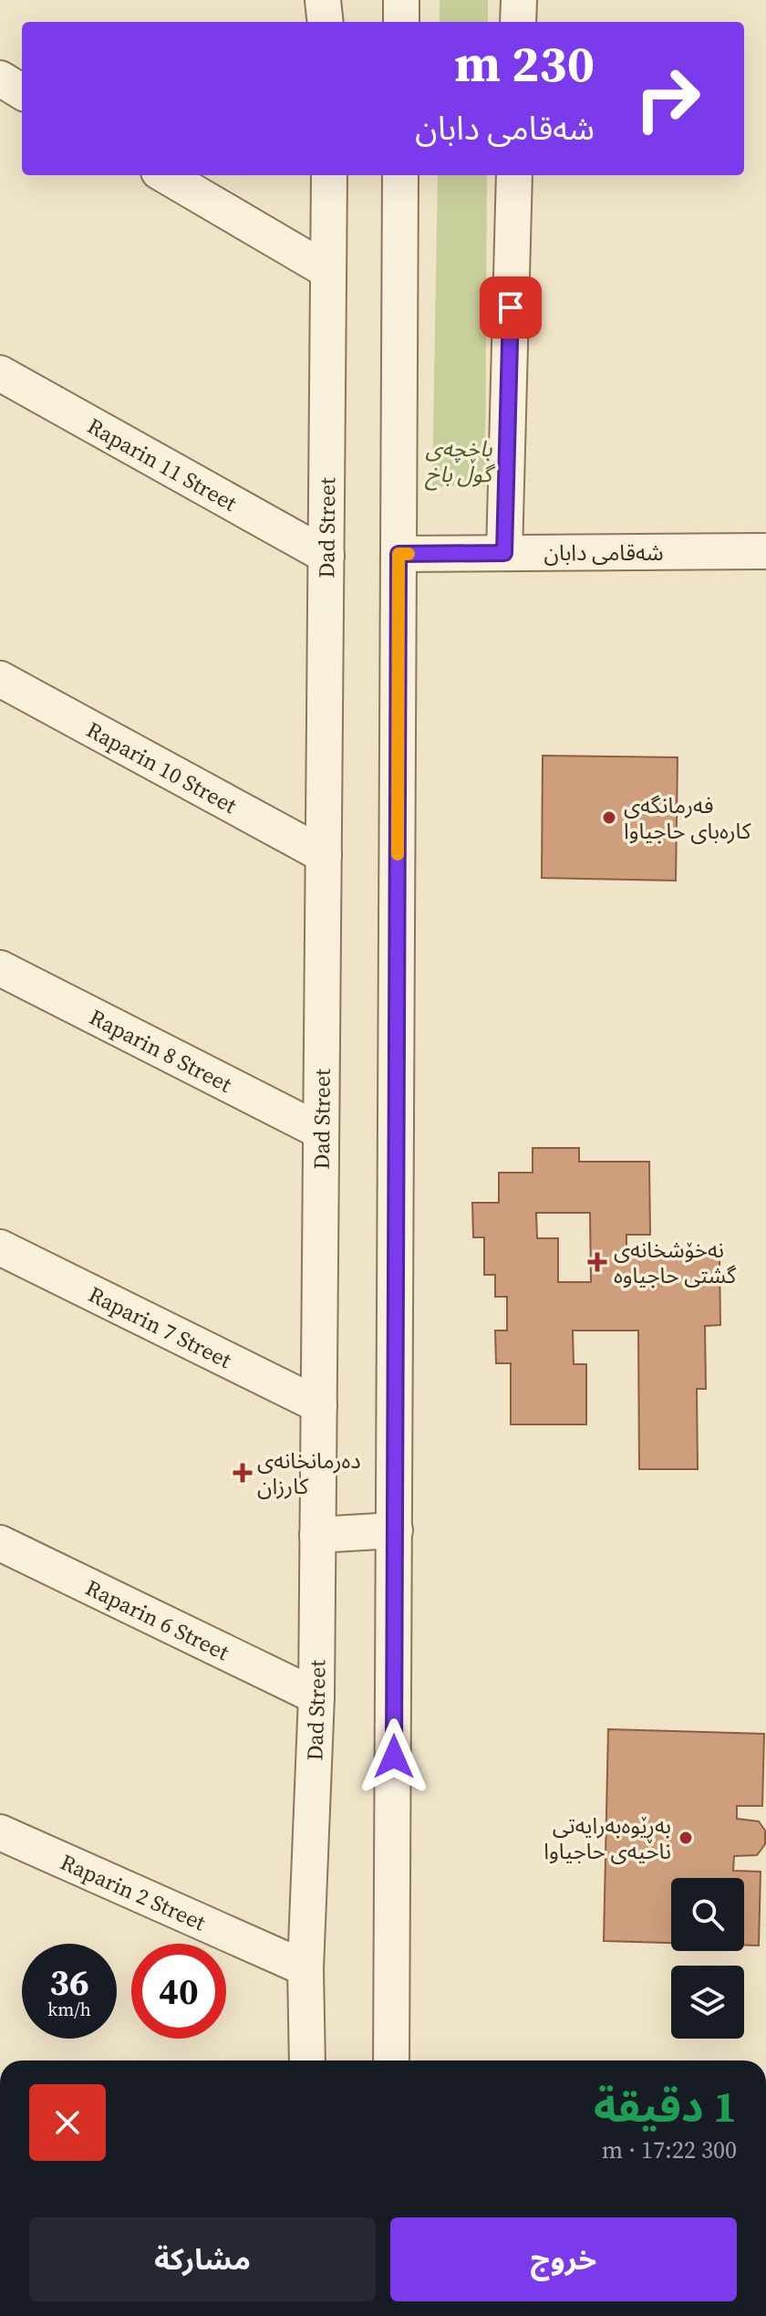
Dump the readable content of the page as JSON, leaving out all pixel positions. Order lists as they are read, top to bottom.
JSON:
{
  "streets": {
    "street": [
      "Raparin 11 Street",
      "Dad Street",
      "شەقامی دابان",
      "Raparin 10 Street",
      "Raparin 8 Street",
      "Raparin 7 Street",
      "Raparin 6 Street",
      "Raparin 2 Street"
    ]
  },
  "crossings": [
    ["Raparin 11 Street", "Dad Street"],
    ["Dad Street", "Raparin 10 Street"],
    ["Dad Street", "Raparin 8 Street"],
    ["Dad Street", "Raparin 7 Street"],
    ["Dad Street", "Raparin 6 Street"],
    ["Dad Street", "Raparin 2 Street"]
  ],
  "parks": ["باخچەی گوڵ باخ"],
  "places": {
    "other": ["فەرمانگەی کارەبای حاجیاوا", "بەڕێوەبەرایەتی ناحیەی حاجیاوا"],
    "health": ["نەخۆشخانەی گشتی حاجیاوە", "دەرمانخانەی کارزان"]
  },
  "page": {
    "turn": ["230 m", "شەقامی دابان"],
    "speed": "36 km/h",
    "limit": "40",
    "heading": ["1 دقيقة", "300 m · 17:22"],
    "buttons": ["خروج", "مشاركة"]
  }
}
